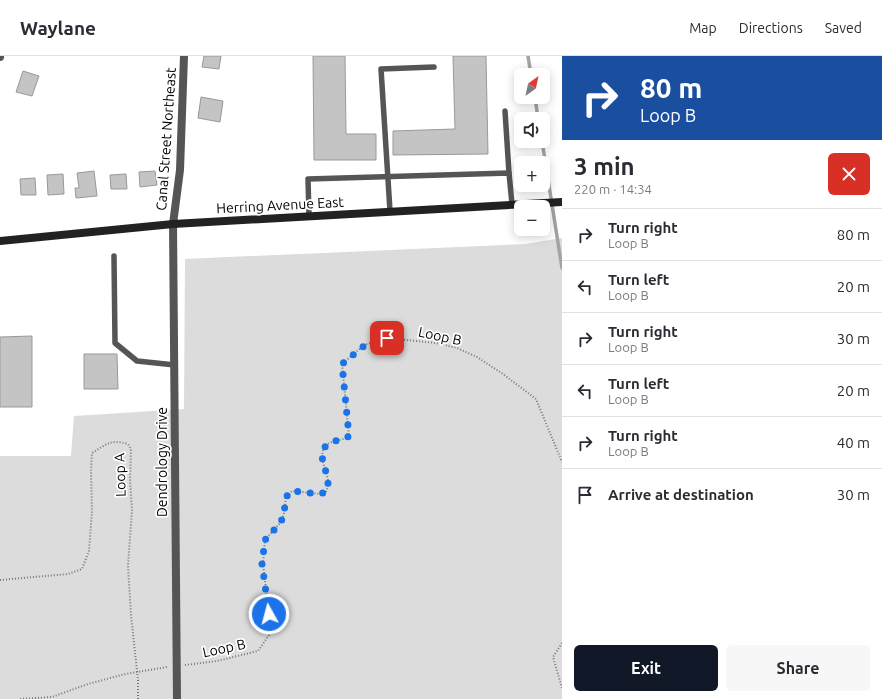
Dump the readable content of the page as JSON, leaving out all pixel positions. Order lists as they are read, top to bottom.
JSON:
{
  "streets": {
    "main road": ["Herring Avenue East"],
    "street": ["Canal Street Northeast", "Dendrology Drive"],
    "path": ["Loop B", "Loop A"]
  },
  "crossings": [
    ["Canal Street Northeast", "Herring Avenue East"],
    ["Canal Street Northeast", "Dendrology Drive"],
    ["Herring Avenue East", "Dendrology Drive"],
    ["Loop B", "Dendrology Drive"]
  ],
  "north": "top right",
  "page": {
    "header": "Waylane",
    "nav": ["Map", "Directions", "Saved"],
    "turn": ["80 m", "Loop B"],
    "map_buttons": ["+", "−"],
    "heading": ["3 min", "220 m · 14:34"],
    "list": [
      {
        "name": "Turn right",
        "note": "Loop B",
        "value": "80 m"
      },
      {
        "name": "Turn left",
        "note": "Loop B",
        "value": "20 m"
      },
      {
        "name": "Turn right",
        "note": "Loop B",
        "value": "30 m"
      },
      {
        "name": "Turn left",
        "note": "Loop B",
        "value": "20 m"
      },
      {
        "name": "Turn right",
        "note": "Loop B",
        "value": "40 m"
      },
      {
        "name": "Arrive at destination",
        "value": "30 m"
      }
    ],
    "buttons": ["Exit", "Share"]
  }
}
